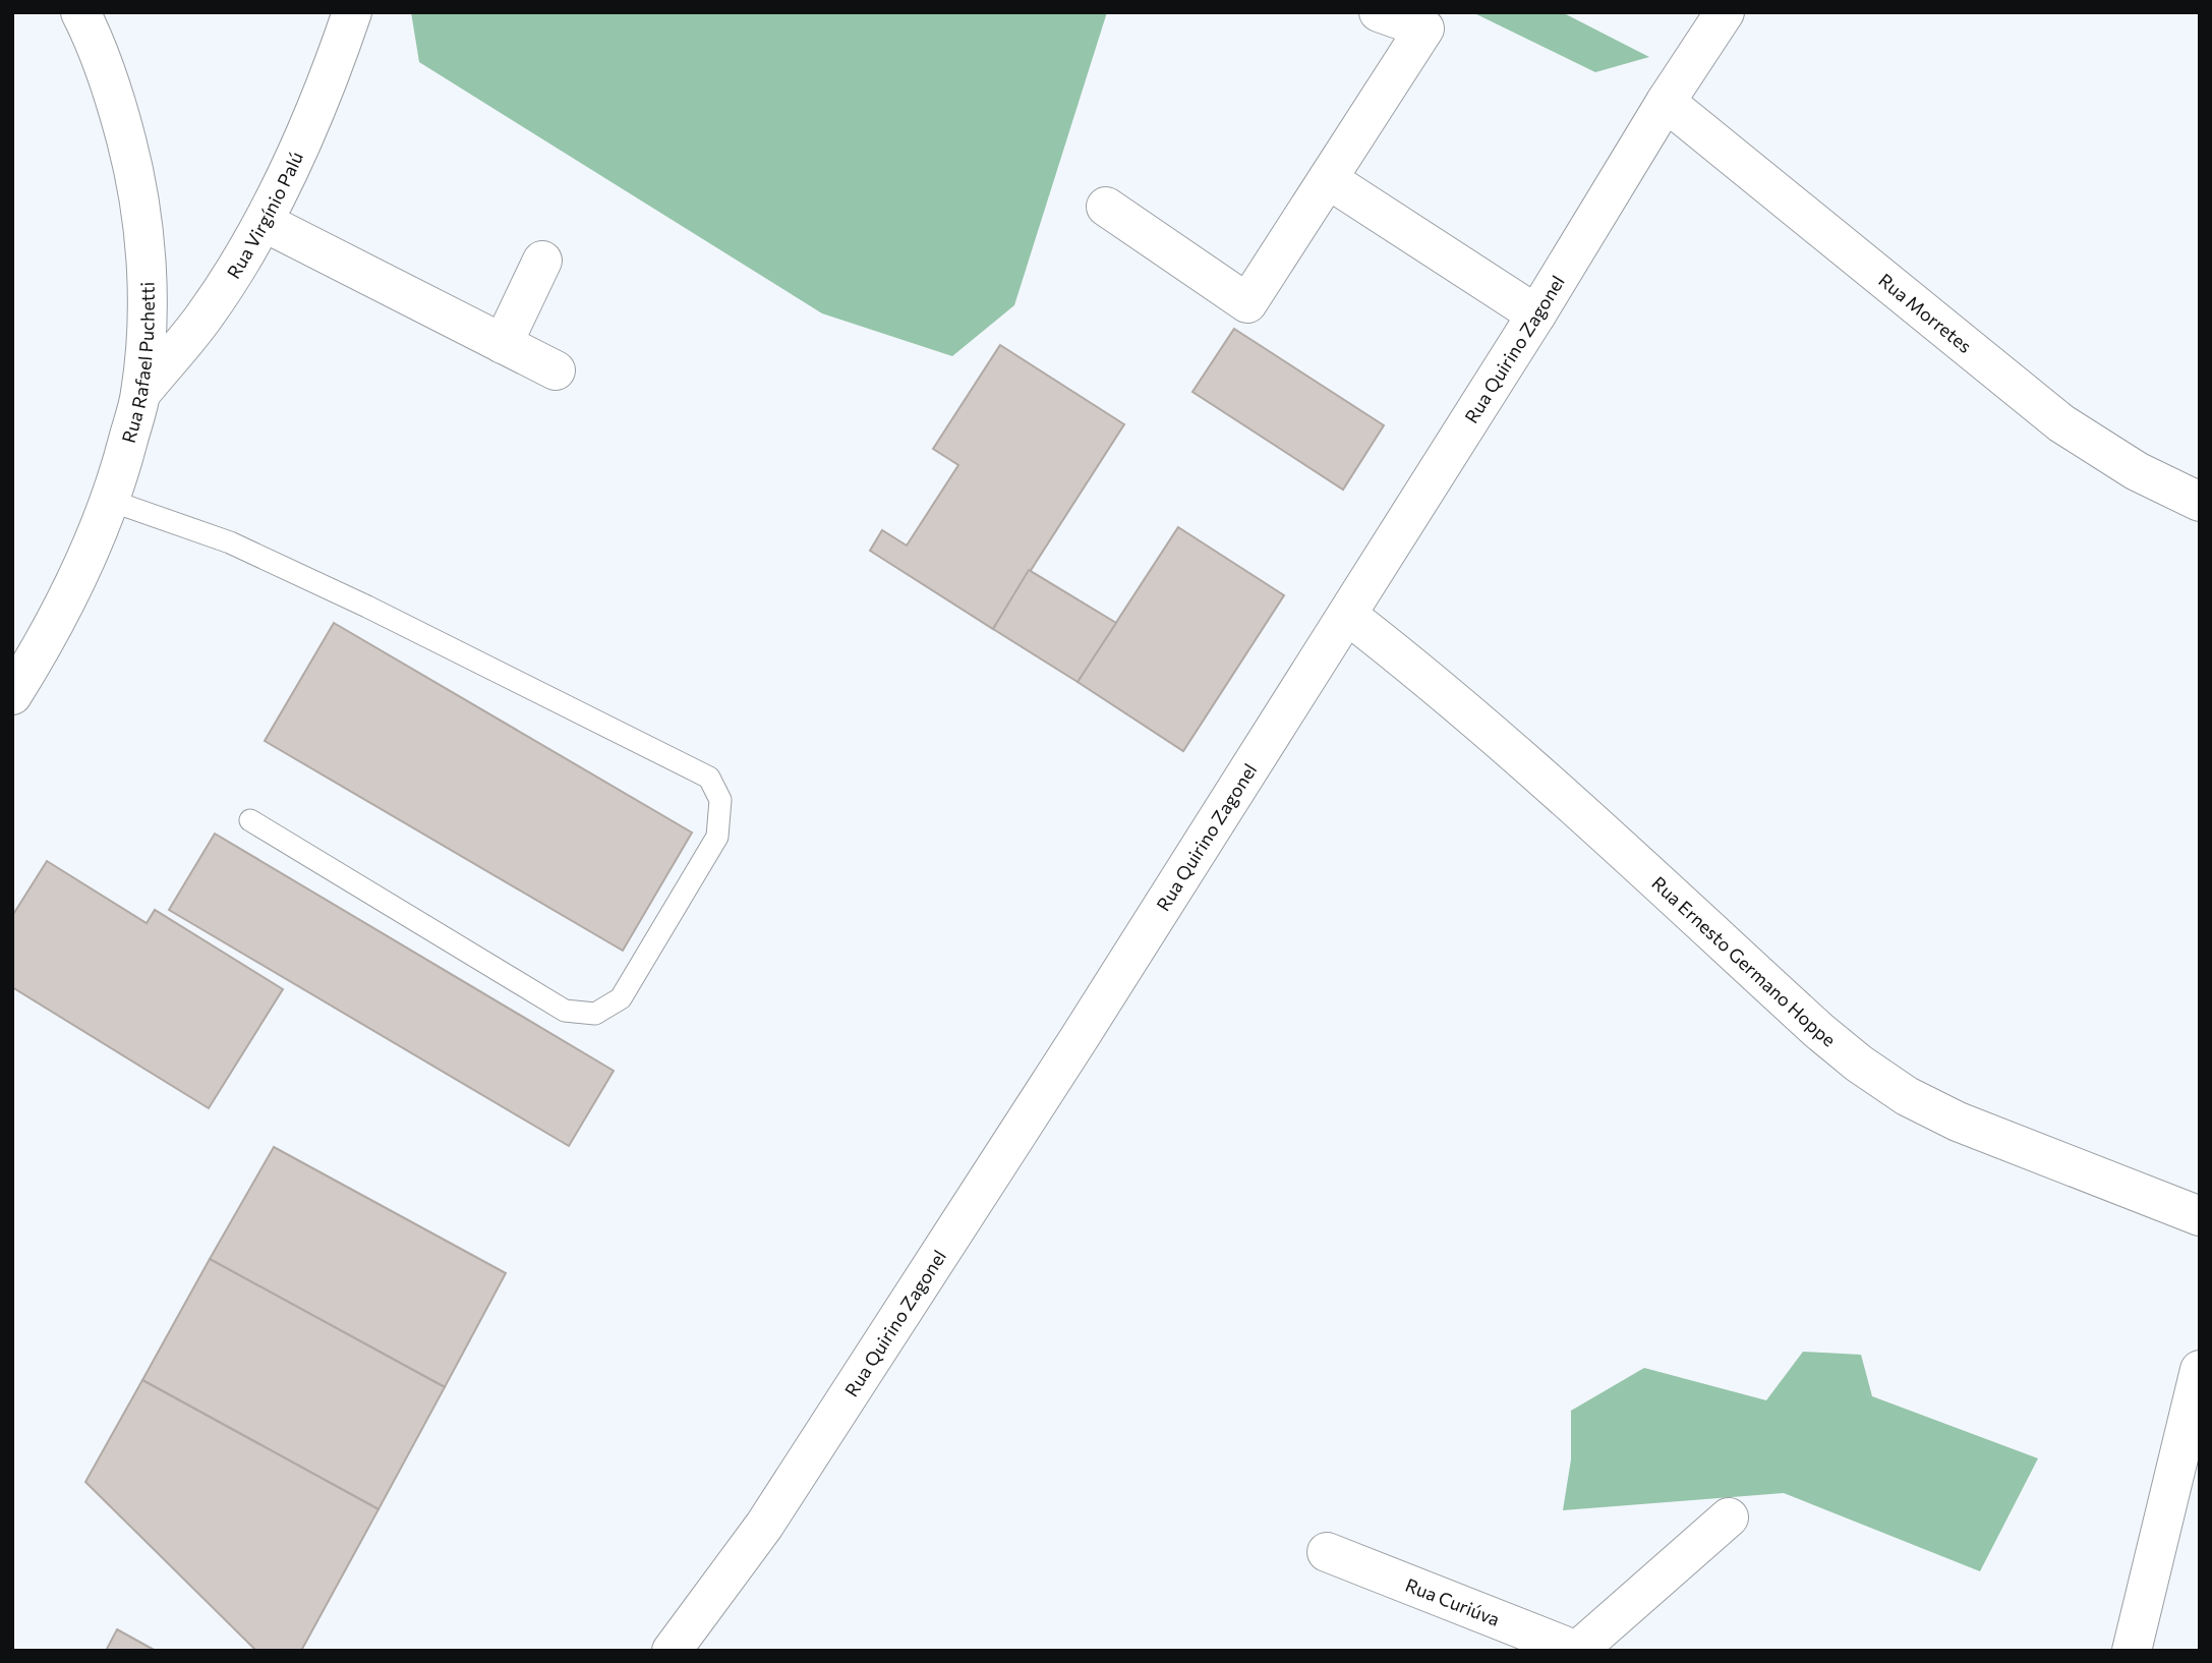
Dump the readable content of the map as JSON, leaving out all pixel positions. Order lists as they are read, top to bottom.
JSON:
{
  "streets": {
    "street": [
      "Rua Virgínio Palú",
      "Rua Morretes",
      "Rua Quirino Zagonel",
      "Rua Rafael Puchetti",
      "Rua Ernesto Germano Hoppe",
      "Rua Curiúva"
    ]
  },
  "crossings": [
    ["Rua Virgínio Palú", "Rua Rafael Puchetti"],
    ["Rua Morretes", "Rua Quirino Zagonel"],
    ["Rua Quirino Zagonel", "Rua Ernesto Germano Hoppe"]
  ]
}
